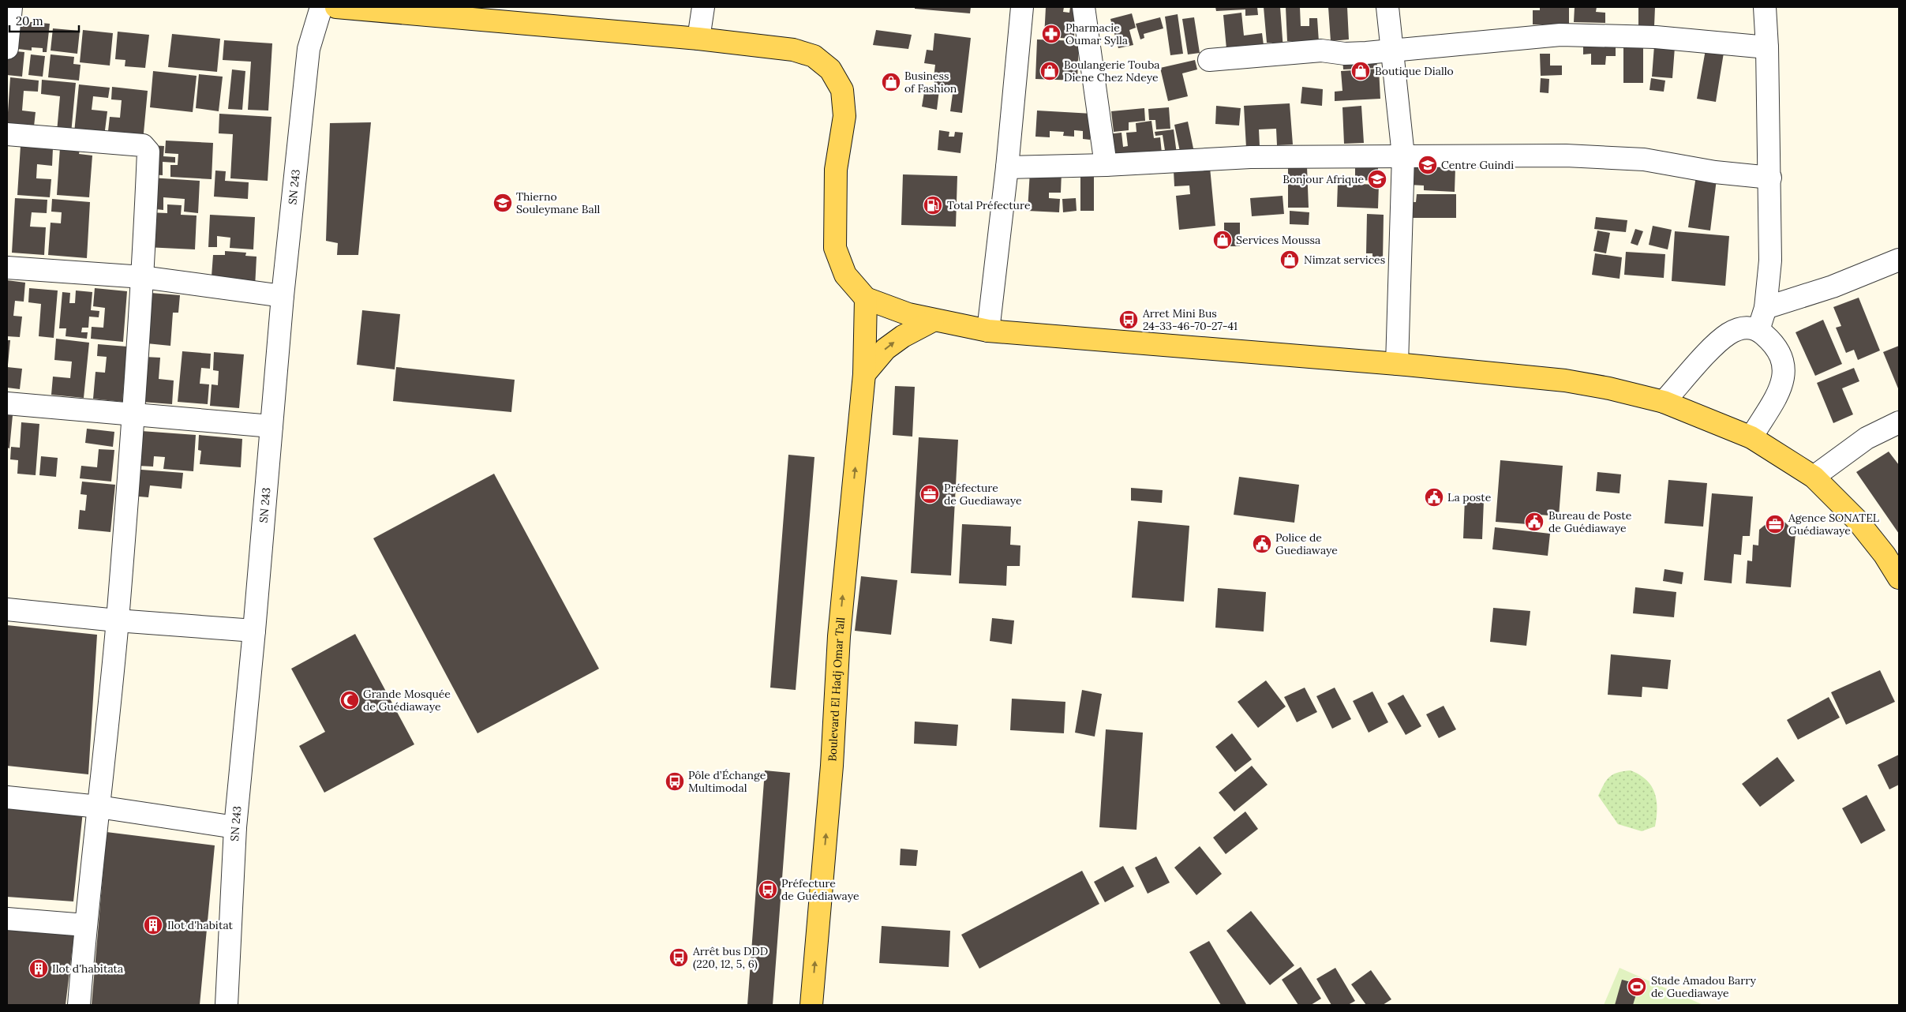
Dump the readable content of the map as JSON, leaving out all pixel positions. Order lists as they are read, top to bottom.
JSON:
{
  "streets": {
    "main road": ["Boulevard El Hadj Omar Tall"],
    "street": ["SN 243"]
  },
  "one_way": ["Boulevard El Hadj Omar Tall"],
  "places": {
    "pharmacy": ["Pharmacie Oumar Sylla"],
    "shop": [
      "Boulangerie Touba Diene Chez Ndeye",
      "Boutique Diallo",
      "Business of Fashion",
      "Services Moussa",
      "Nimzat services"
    ],
    "school or university": ["Centre Guindi", "Bonjour Afrique", "Thierno Souleymane Ball"],
    "fuel station": ["Total Préfecture"],
    "bus stop": [
      "Arret Mini Bus 24-33-46-70-27-41",
      "Pôle d’Échange Multimodal",
      "Préfecture de Guédiawaye",
      "Arrêt bus DDD (220, 12, 5, 6)"
    ],
    "office": ["Préfecture de Guediawaye", "Agence SONATEL Guédiawaye"],
    "public building": ["La poste", "Bureau de Poste de Guédiawaye", "Police de Guediawaye"],
    "mosque": ["Grande Mosquée de Guédiawaye"],
    "building": ["Ilot d'habitat", "Ilot d'habitata"],
    "sports": ["Stade Amadou Barry de Guediawaye"]
  },
  "scale_bar": "20 m"
}
